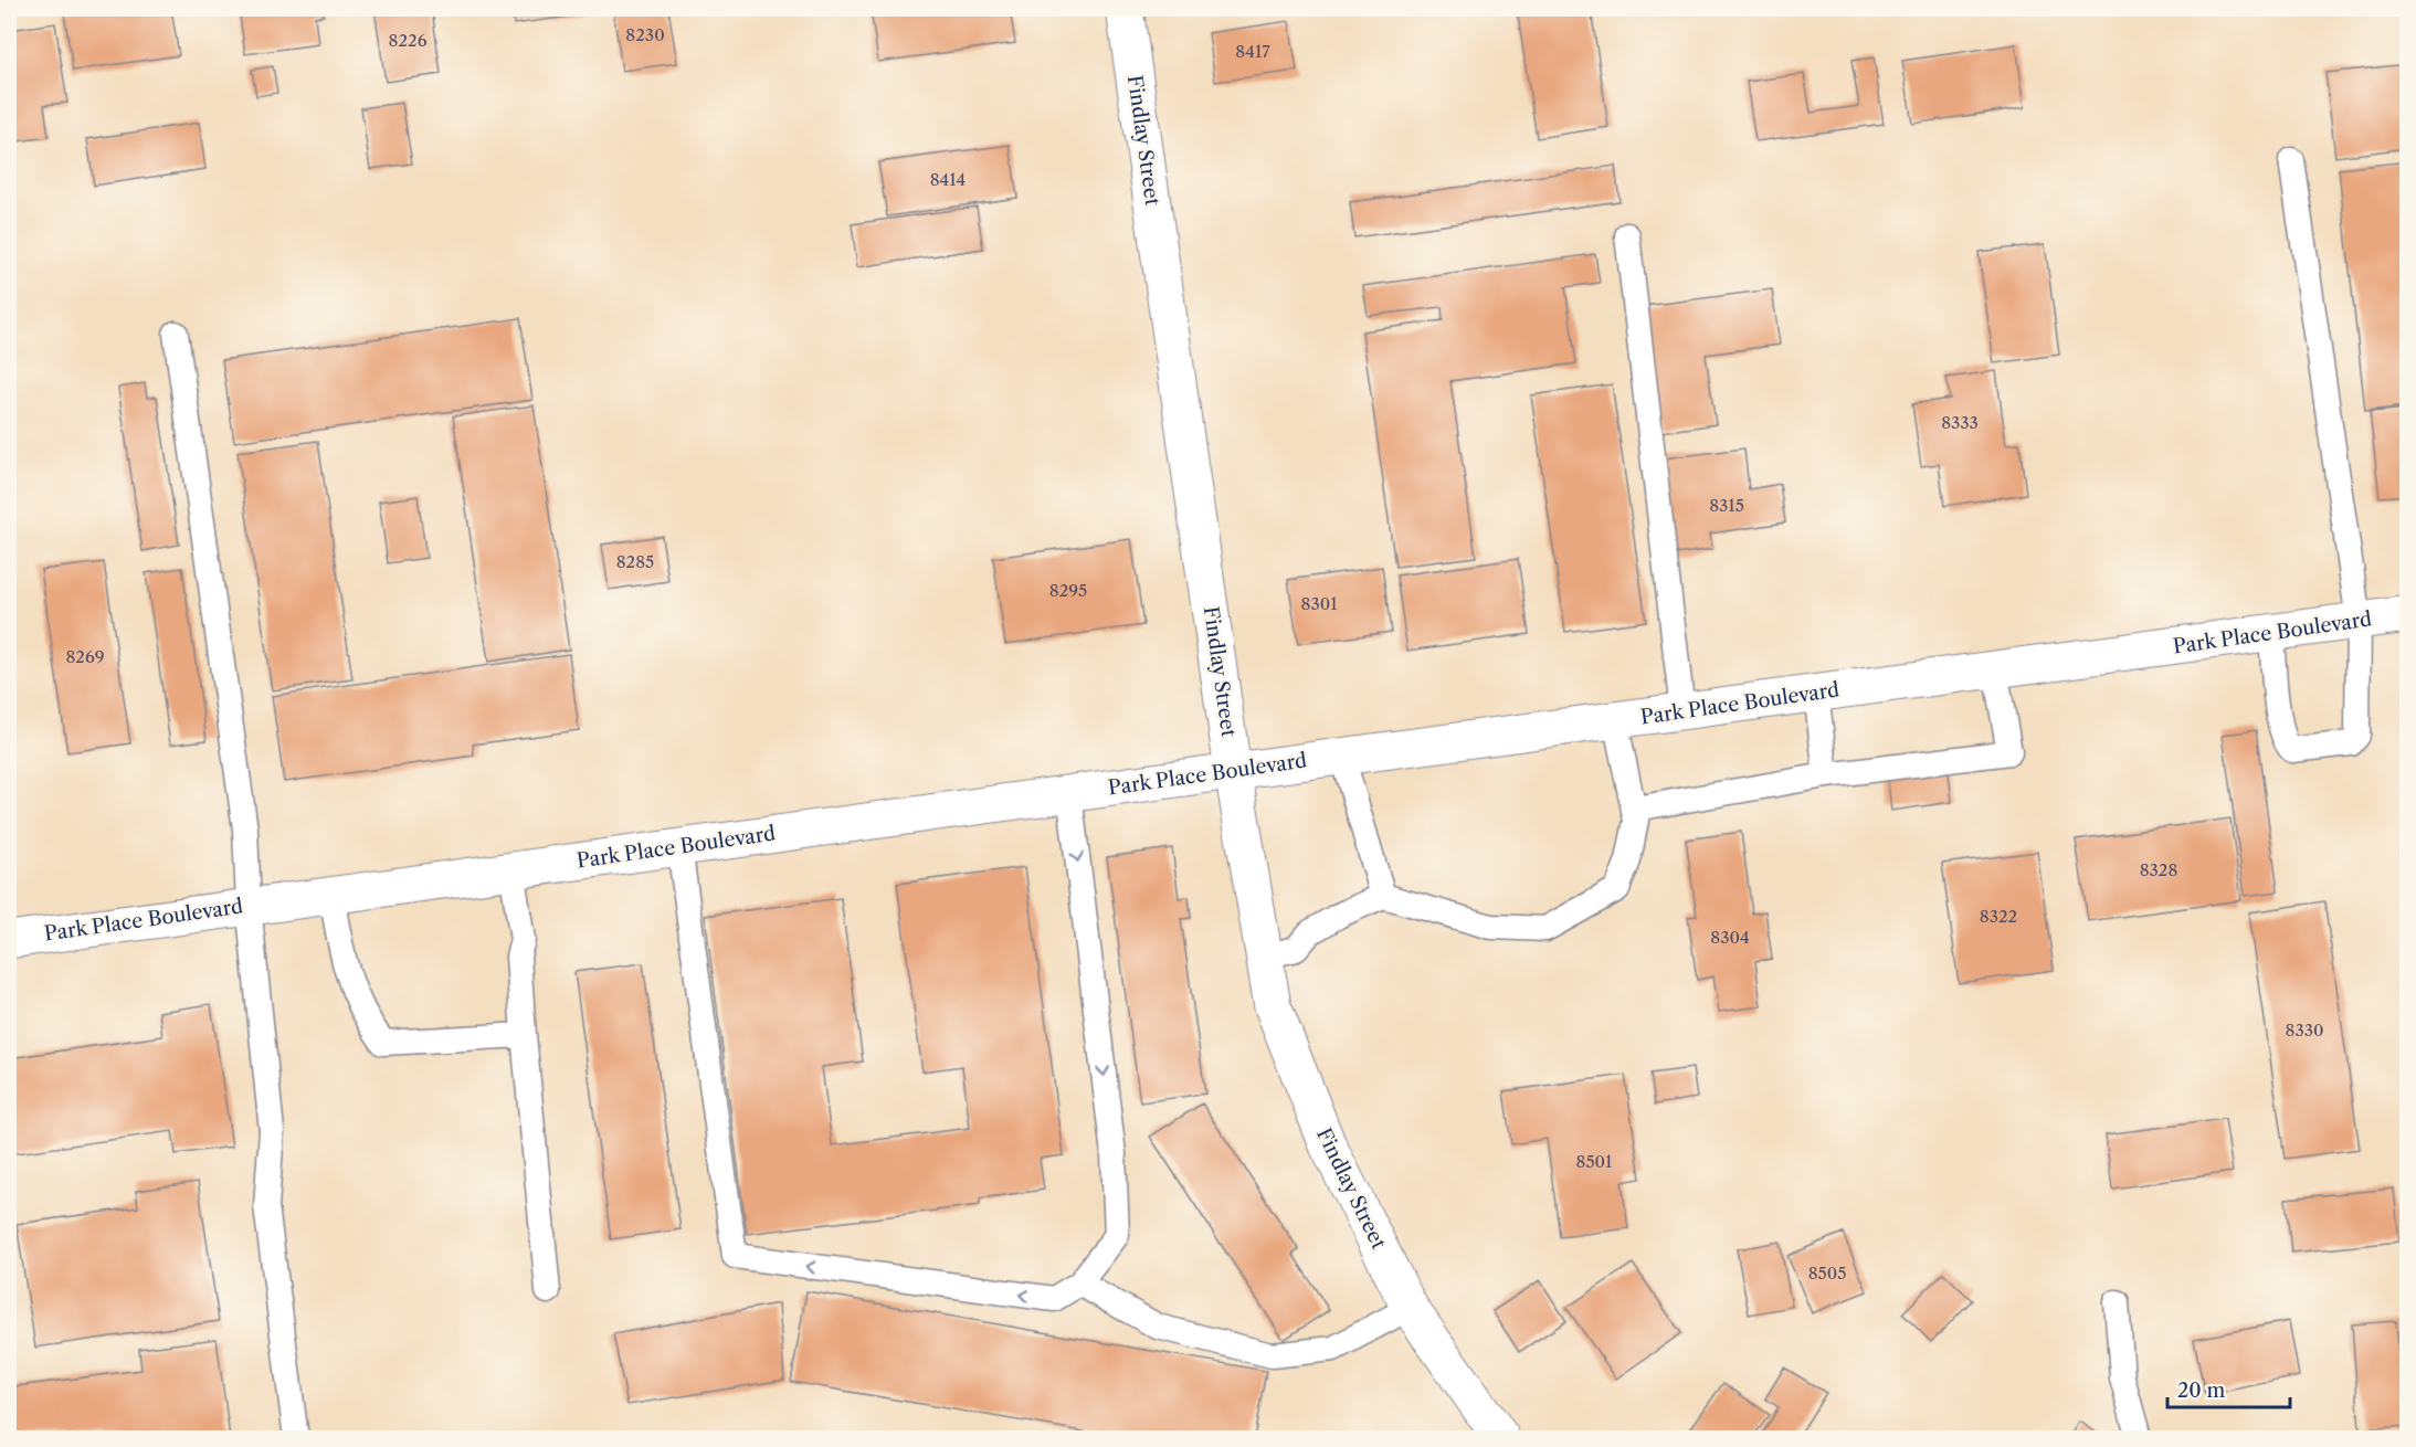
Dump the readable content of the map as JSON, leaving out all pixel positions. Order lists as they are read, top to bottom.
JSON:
{
  "streets": {
    "street": ["Findlay Street", "Park Place Boulevard"]
  },
  "crossings": [
    ["Findlay Street", "Park Place Boulevard"]
  ],
  "house_numbers": [
    "8230",
    "8226",
    "8417",
    "8414",
    "8333",
    "8315",
    "8285",
    "8295",
    "8301",
    "8269",
    "8328",
    "8322",
    "8304",
    "8330",
    "8501",
    "8505"
  ],
  "scale_bar": "20 m"
}
